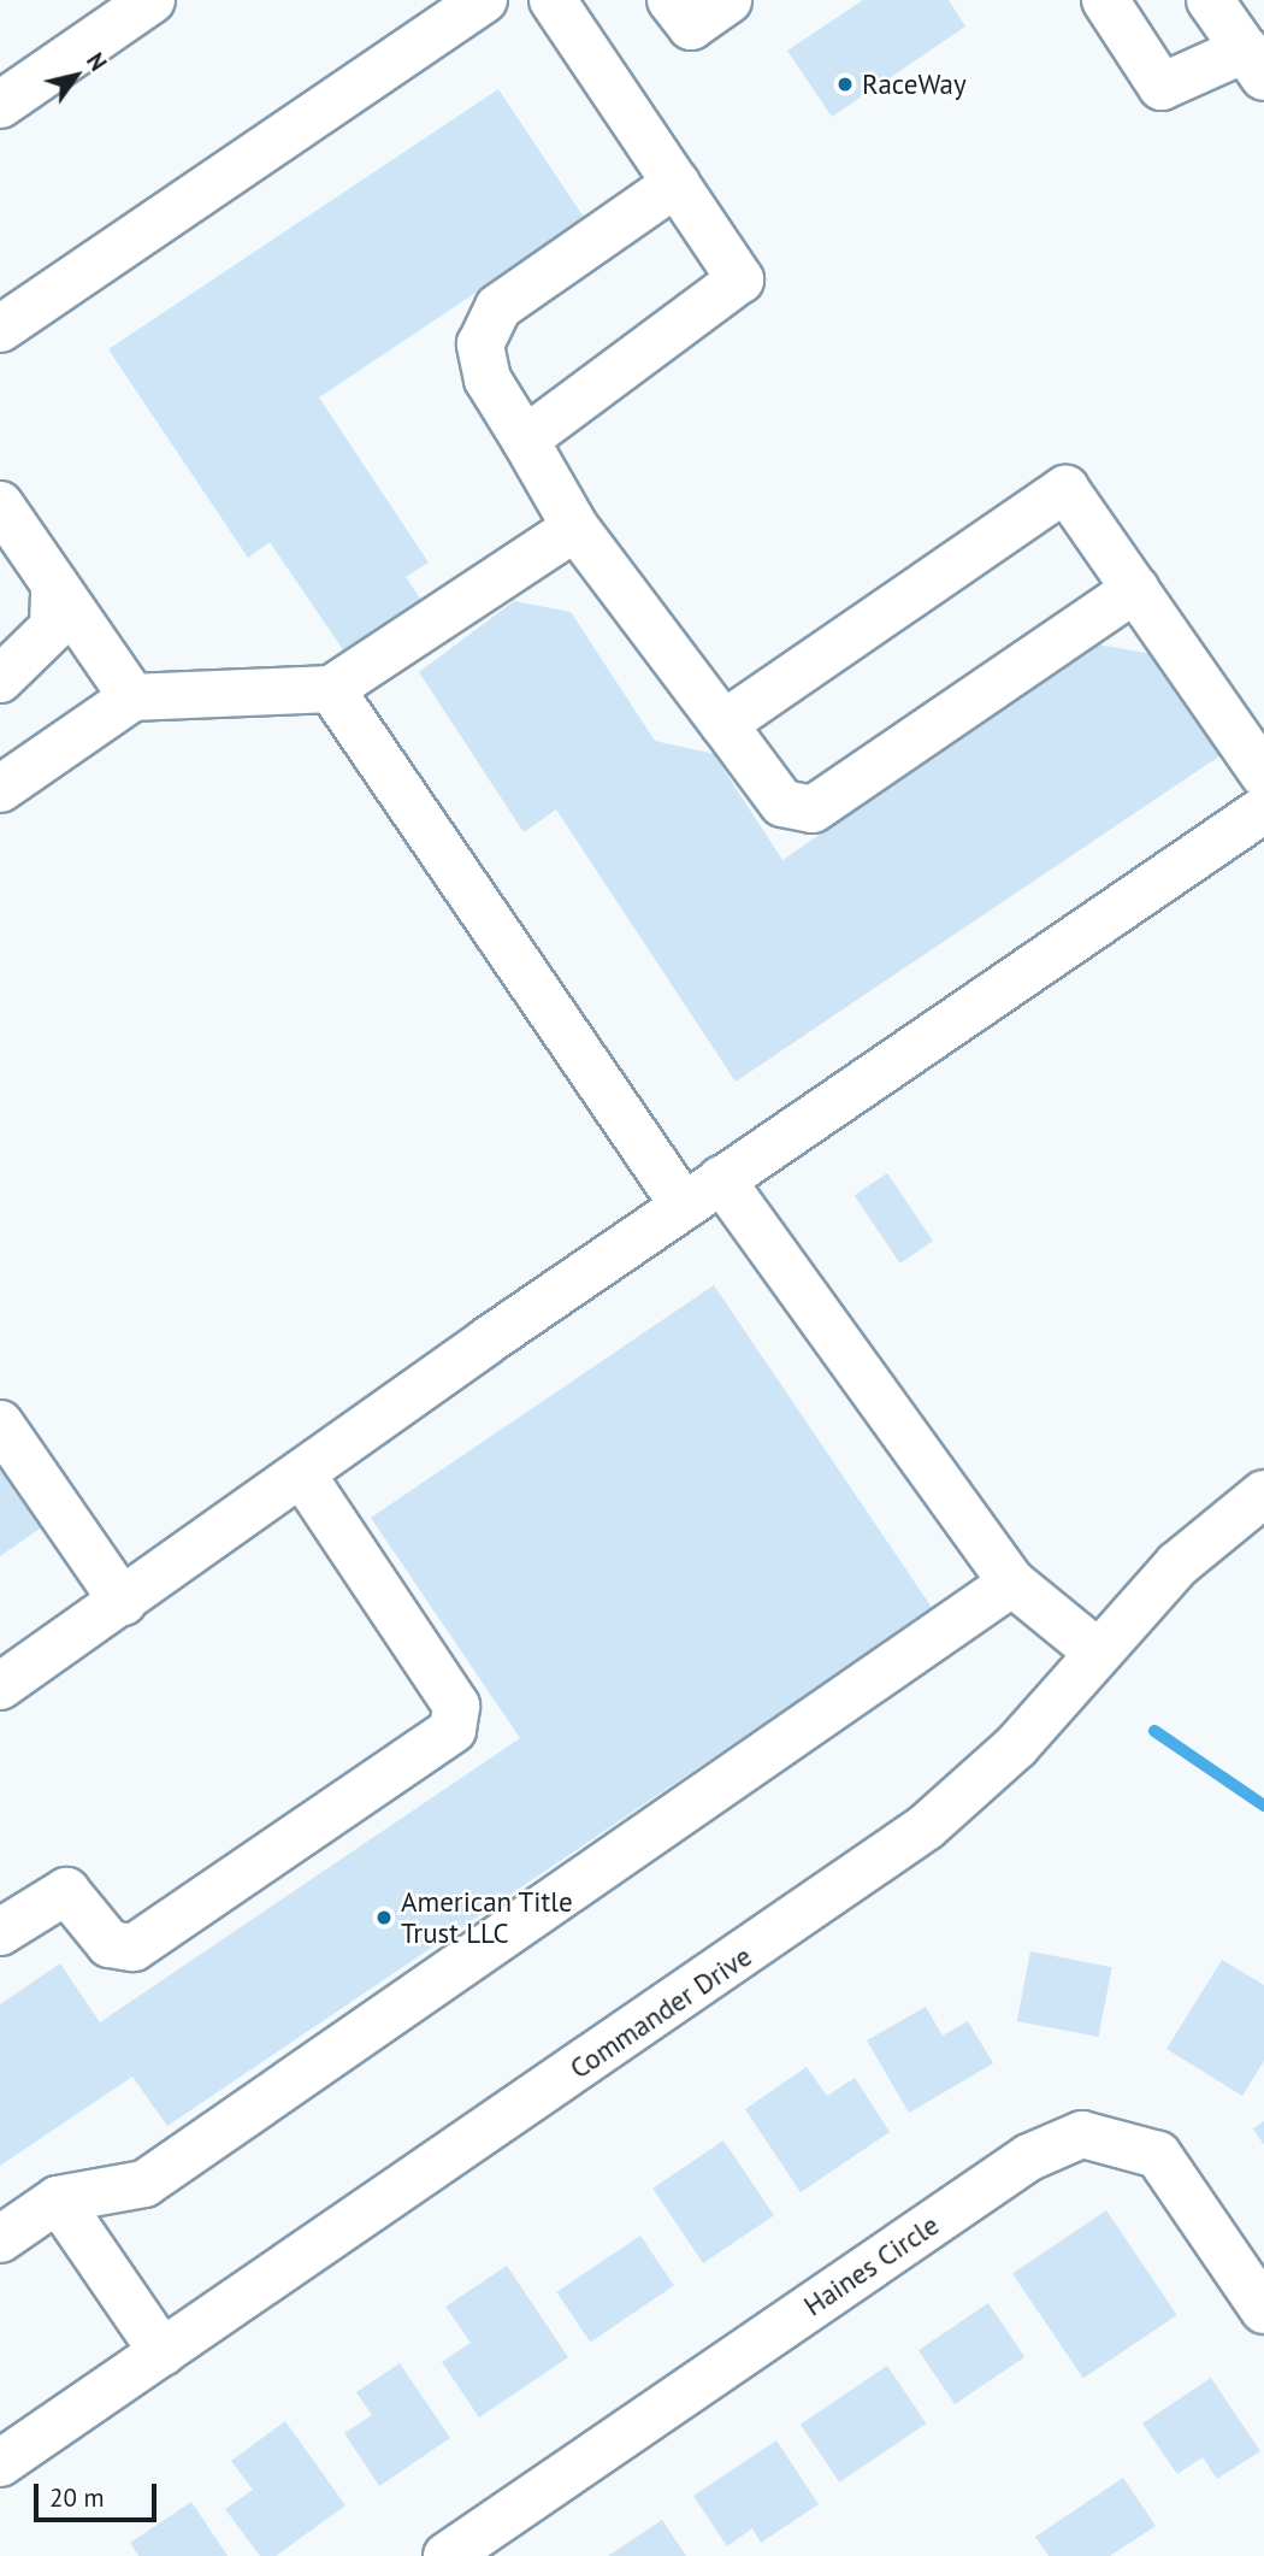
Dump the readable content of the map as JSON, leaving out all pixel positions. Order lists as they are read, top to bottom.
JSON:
{
  "streets": {
    "street": ["Commander Drive", "Haines Circle"]
  },
  "places": ["RaceWay", "American Title Trust LLC"],
  "scale_bar": "20 m",
  "north": "top right"
}
